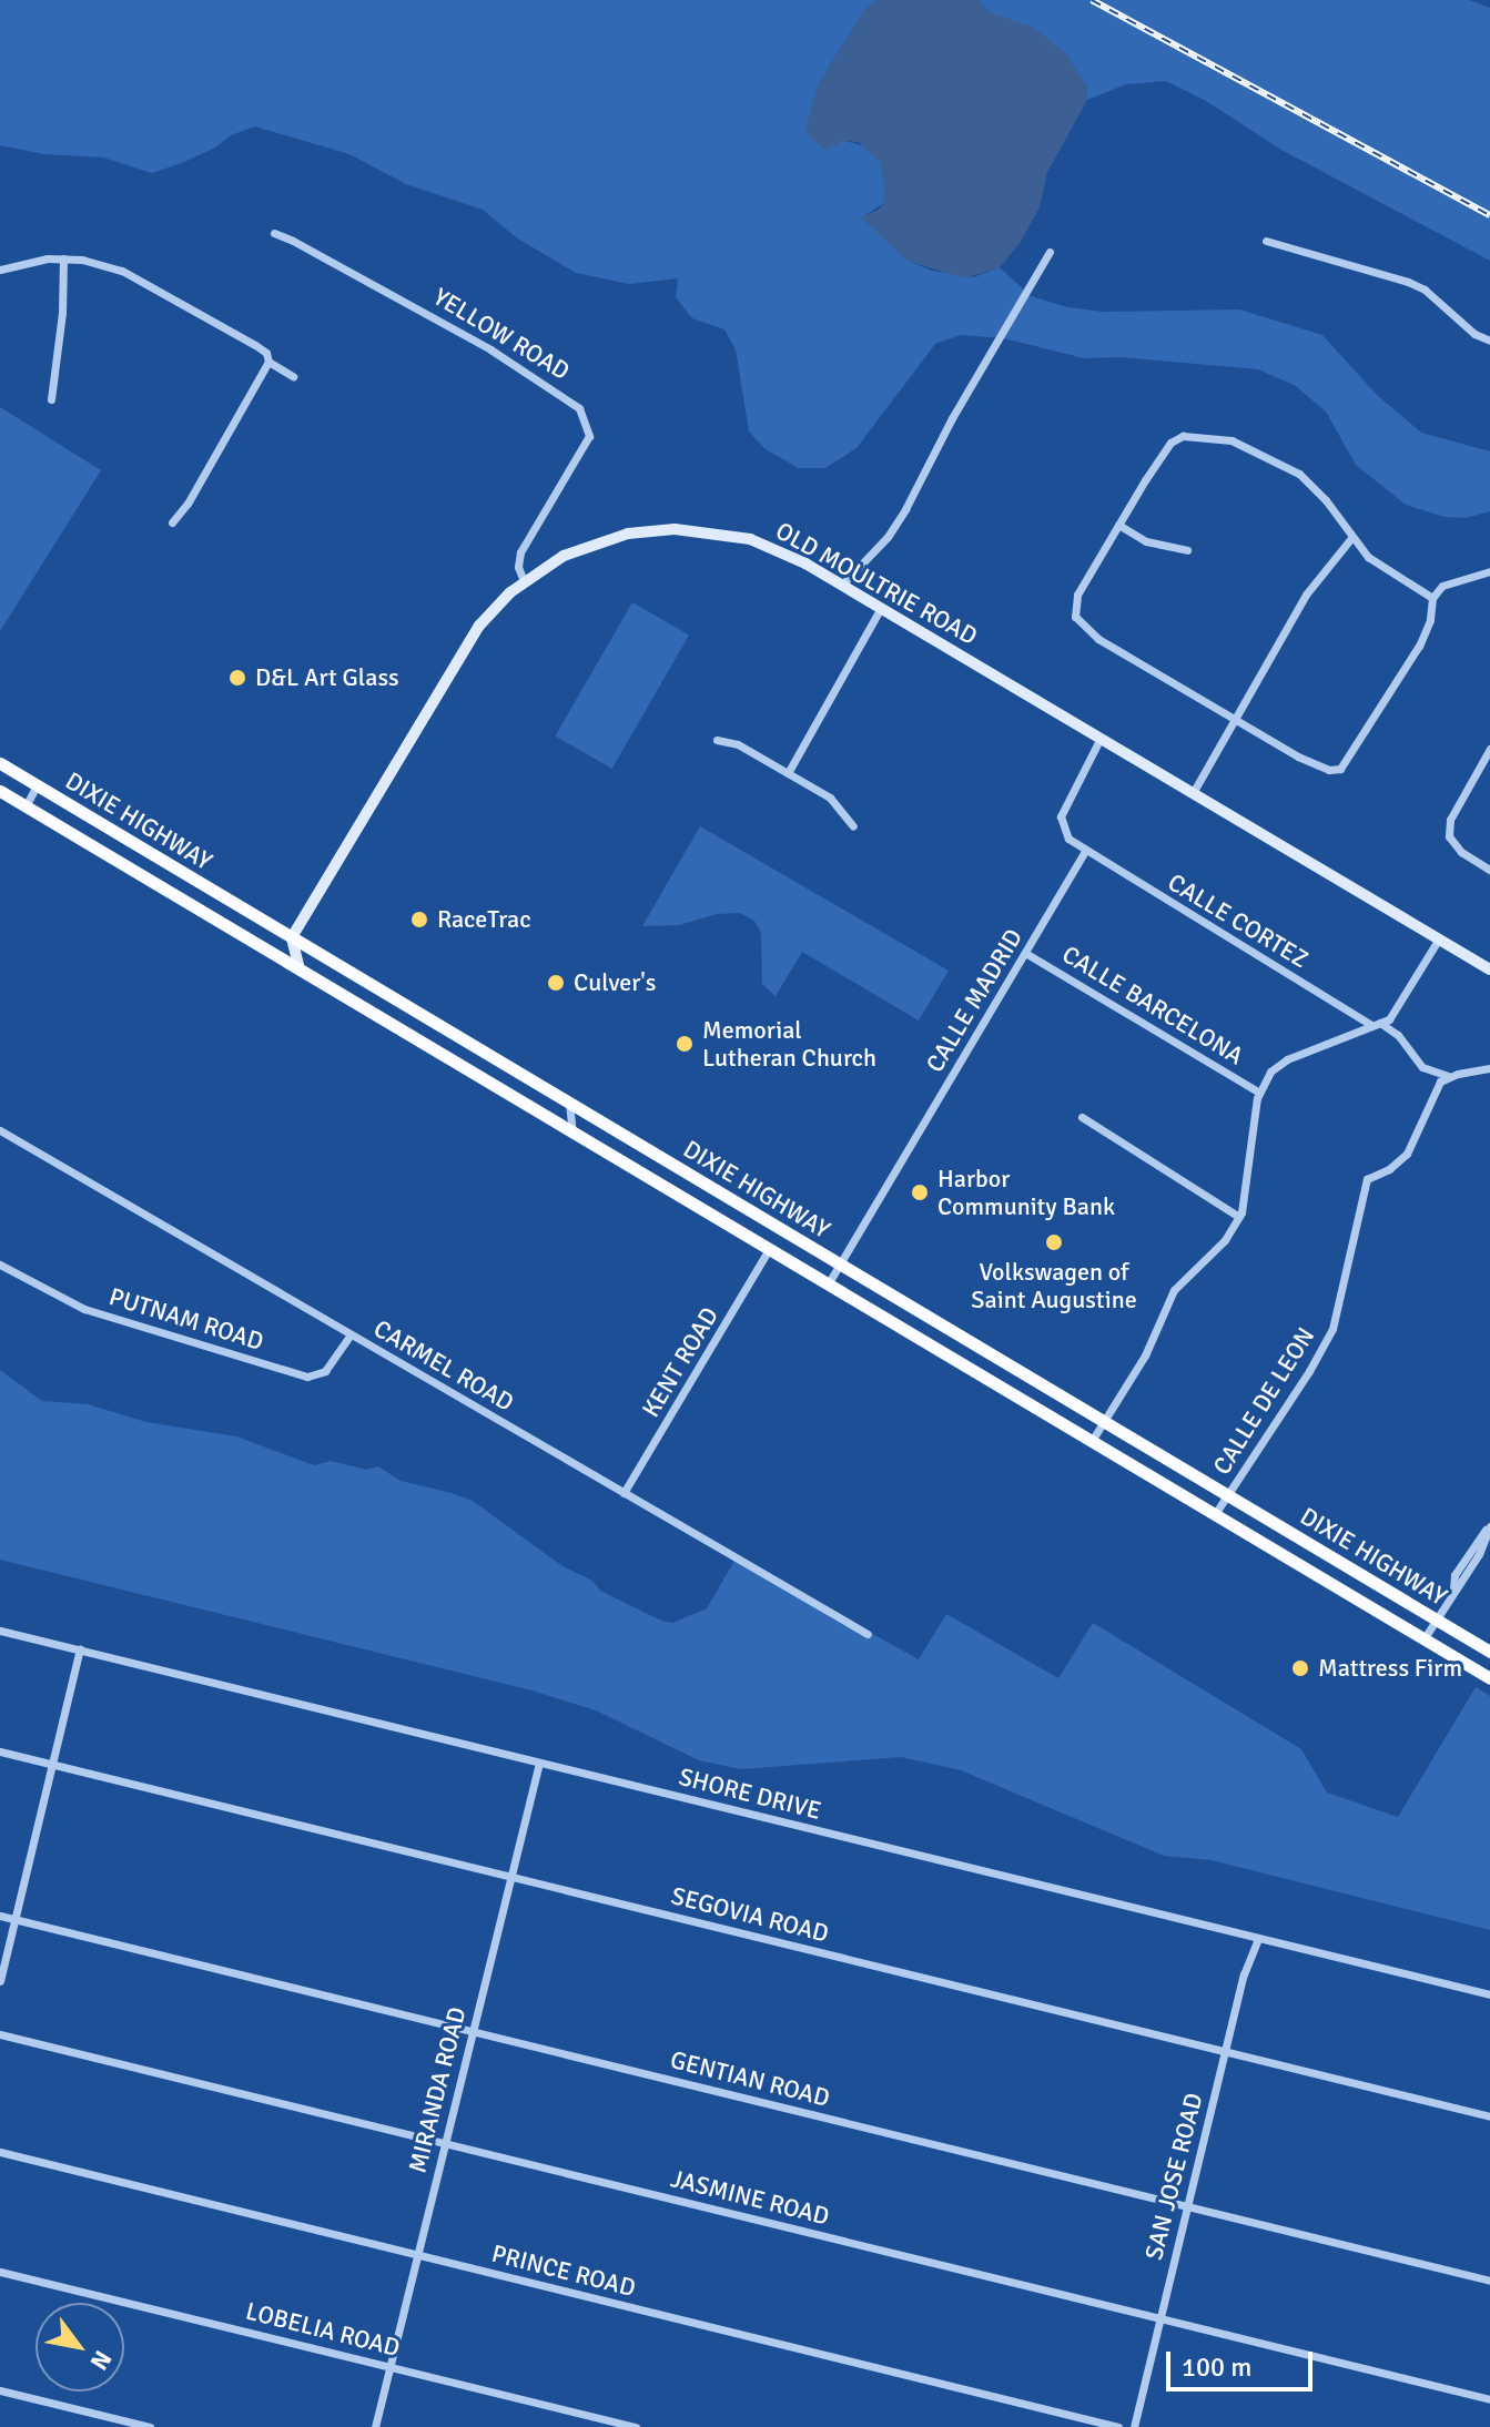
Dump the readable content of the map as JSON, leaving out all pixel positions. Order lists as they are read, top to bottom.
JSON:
{
  "streets": {
    "main road": ["OLD MOULTRIE ROAD", "DIXIE HIGHWAY"],
    "street": [
      "YELLOW ROAD",
      "CALLE CORTEZ",
      "CALLE MADRID",
      "CALLE BARCELONA",
      "PUTNAM ROAD",
      "KENT ROAD",
      "CARMEL ROAD",
      "CALLE DE LEON",
      "SHORE DRIVE",
      "SEGOVIA ROAD",
      "GENTIAN ROAD",
      "MIRANDA ROAD",
      "SAN JOSE ROAD",
      "JASMINE ROAD",
      "PRINCE ROAD",
      "LOBELIA ROAD"
    ]
  },
  "crossings": [
    ["YELLOW ROAD", "OLD MOULTRIE ROAD"],
    ["OLD MOULTRIE ROAD", "DIXIE HIGHWAY"],
    ["DIXIE HIGHWAY", "CALLE MADRID"],
    ["DIXIE HIGHWAY", "CALLE DE LEON"],
    ["CALLE CORTEZ", "CALLE MADRID"],
    ["CALLE MADRID", "CALLE BARCELONA"],
    ["PUTNAM ROAD", "CARMEL ROAD"],
    ["KENT ROAD", "CARMEL ROAD"],
    ["SHORE DRIVE", "MIRANDA ROAD"],
    ["SHORE DRIVE", "SAN JOSE ROAD"],
    ["SEGOVIA ROAD", "MIRANDA ROAD"],
    ["SEGOVIA ROAD", "SAN JOSE ROAD"],
    ["GENTIAN ROAD", "MIRANDA ROAD"],
    ["GENTIAN ROAD", "SAN JOSE ROAD"],
    ["MIRANDA ROAD", "JASMINE ROAD"],
    ["MIRANDA ROAD", "PRINCE ROAD"],
    ["MIRANDA ROAD", "LOBELIA ROAD"],
    ["SAN JOSE ROAD", "JASMINE ROAD"]
  ],
  "places": [
    "D&L Art Glass",
    "RaceTrac",
    "Culver's",
    "Memorial Lutheran Church",
    "Harbor Community Bank",
    "Volkswagen of Saint Augustine",
    "Mattress Firm"
  ],
  "scale_bar": "100 m",
  "north": "bottom right"
}
